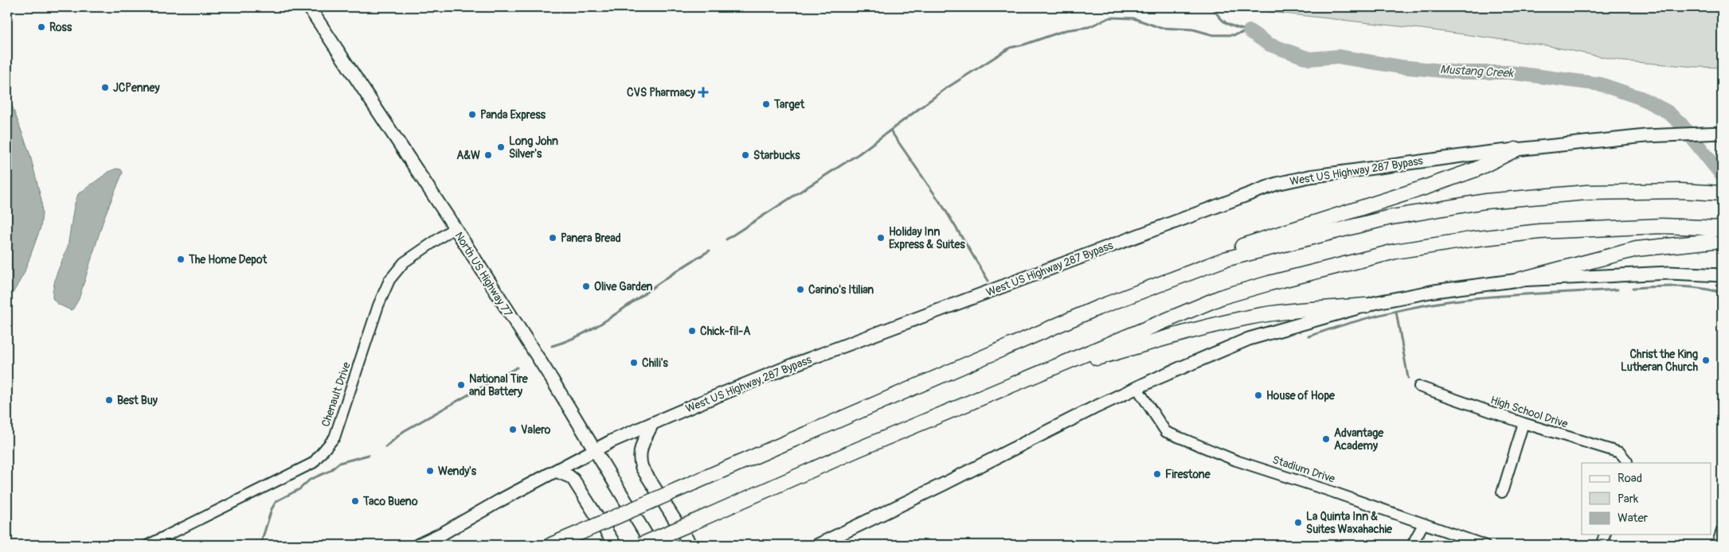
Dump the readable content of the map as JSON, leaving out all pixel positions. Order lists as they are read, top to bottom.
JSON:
{
  "streets": {
    "main road": ["West US Highway 287 Bypass", "North US Highway 77"],
    "street": ["Chenault Drive", "High School Drive", "Stadium Drive"]
  },
  "crossings": [
    ["West US Highway 287 Bypass", "North US Highway 77"],
    ["North US Highway 77", "Chenault Drive"]
  ],
  "water": ["Mustang Creek"],
  "places": {
    "other": [
      "Ross",
      "JCPenney",
      "Target",
      "Panda Express",
      "Long John Silver's",
      "A&W",
      "Starbucks",
      "Panera Bread",
      "Holiday Inn Express & Suites",
      "The Home Depot",
      "Olive Garden",
      "Carino's Itilian",
      "Chick-fil-A",
      "Christ the King Lutheran Church",
      "Chili's",
      "National Tire and Battery",
      "House of Hope",
      "Best Buy",
      "Valero",
      "Advantage Academy",
      "Wendy's",
      "Firestone",
      "Taco Bueno",
      "La Quinta Inn & Suites Waxahachie"
    ],
    "health": ["CVS Pharmacy"]
  },
  "legend": ["Road", "Park", "Water"]
}
